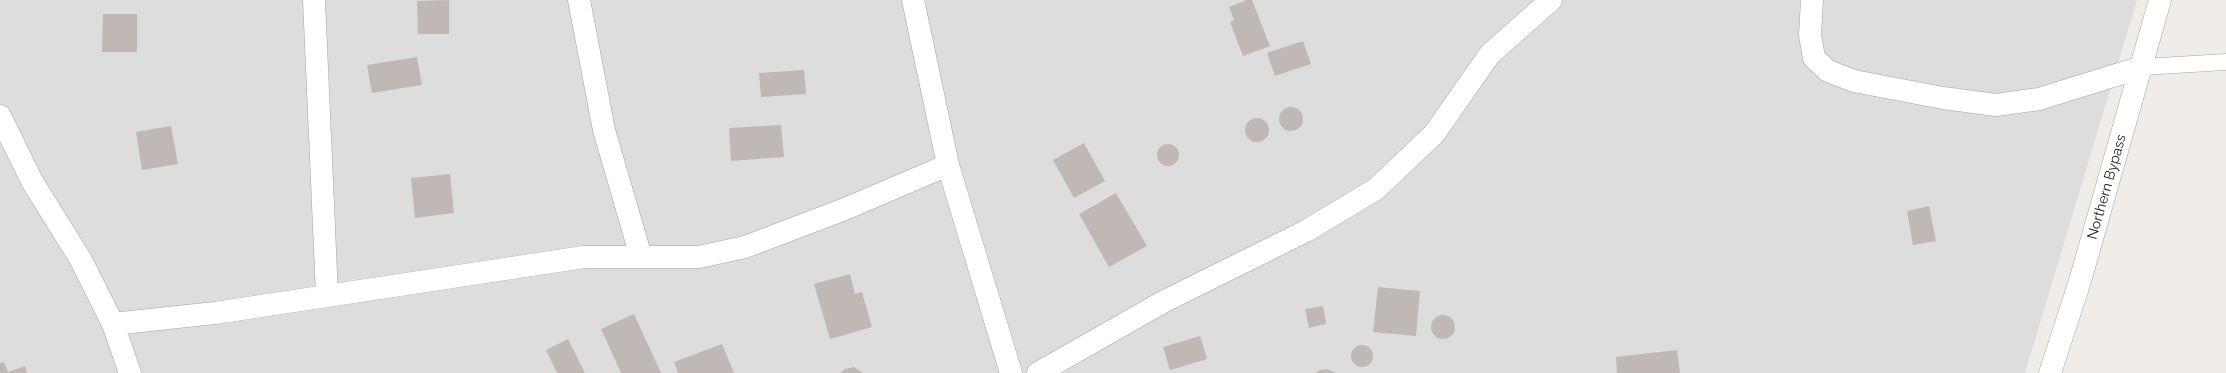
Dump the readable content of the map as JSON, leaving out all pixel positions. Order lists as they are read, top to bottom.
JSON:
{
  "streets": {
    "street": ["Northern Bypass"]
  }
}
